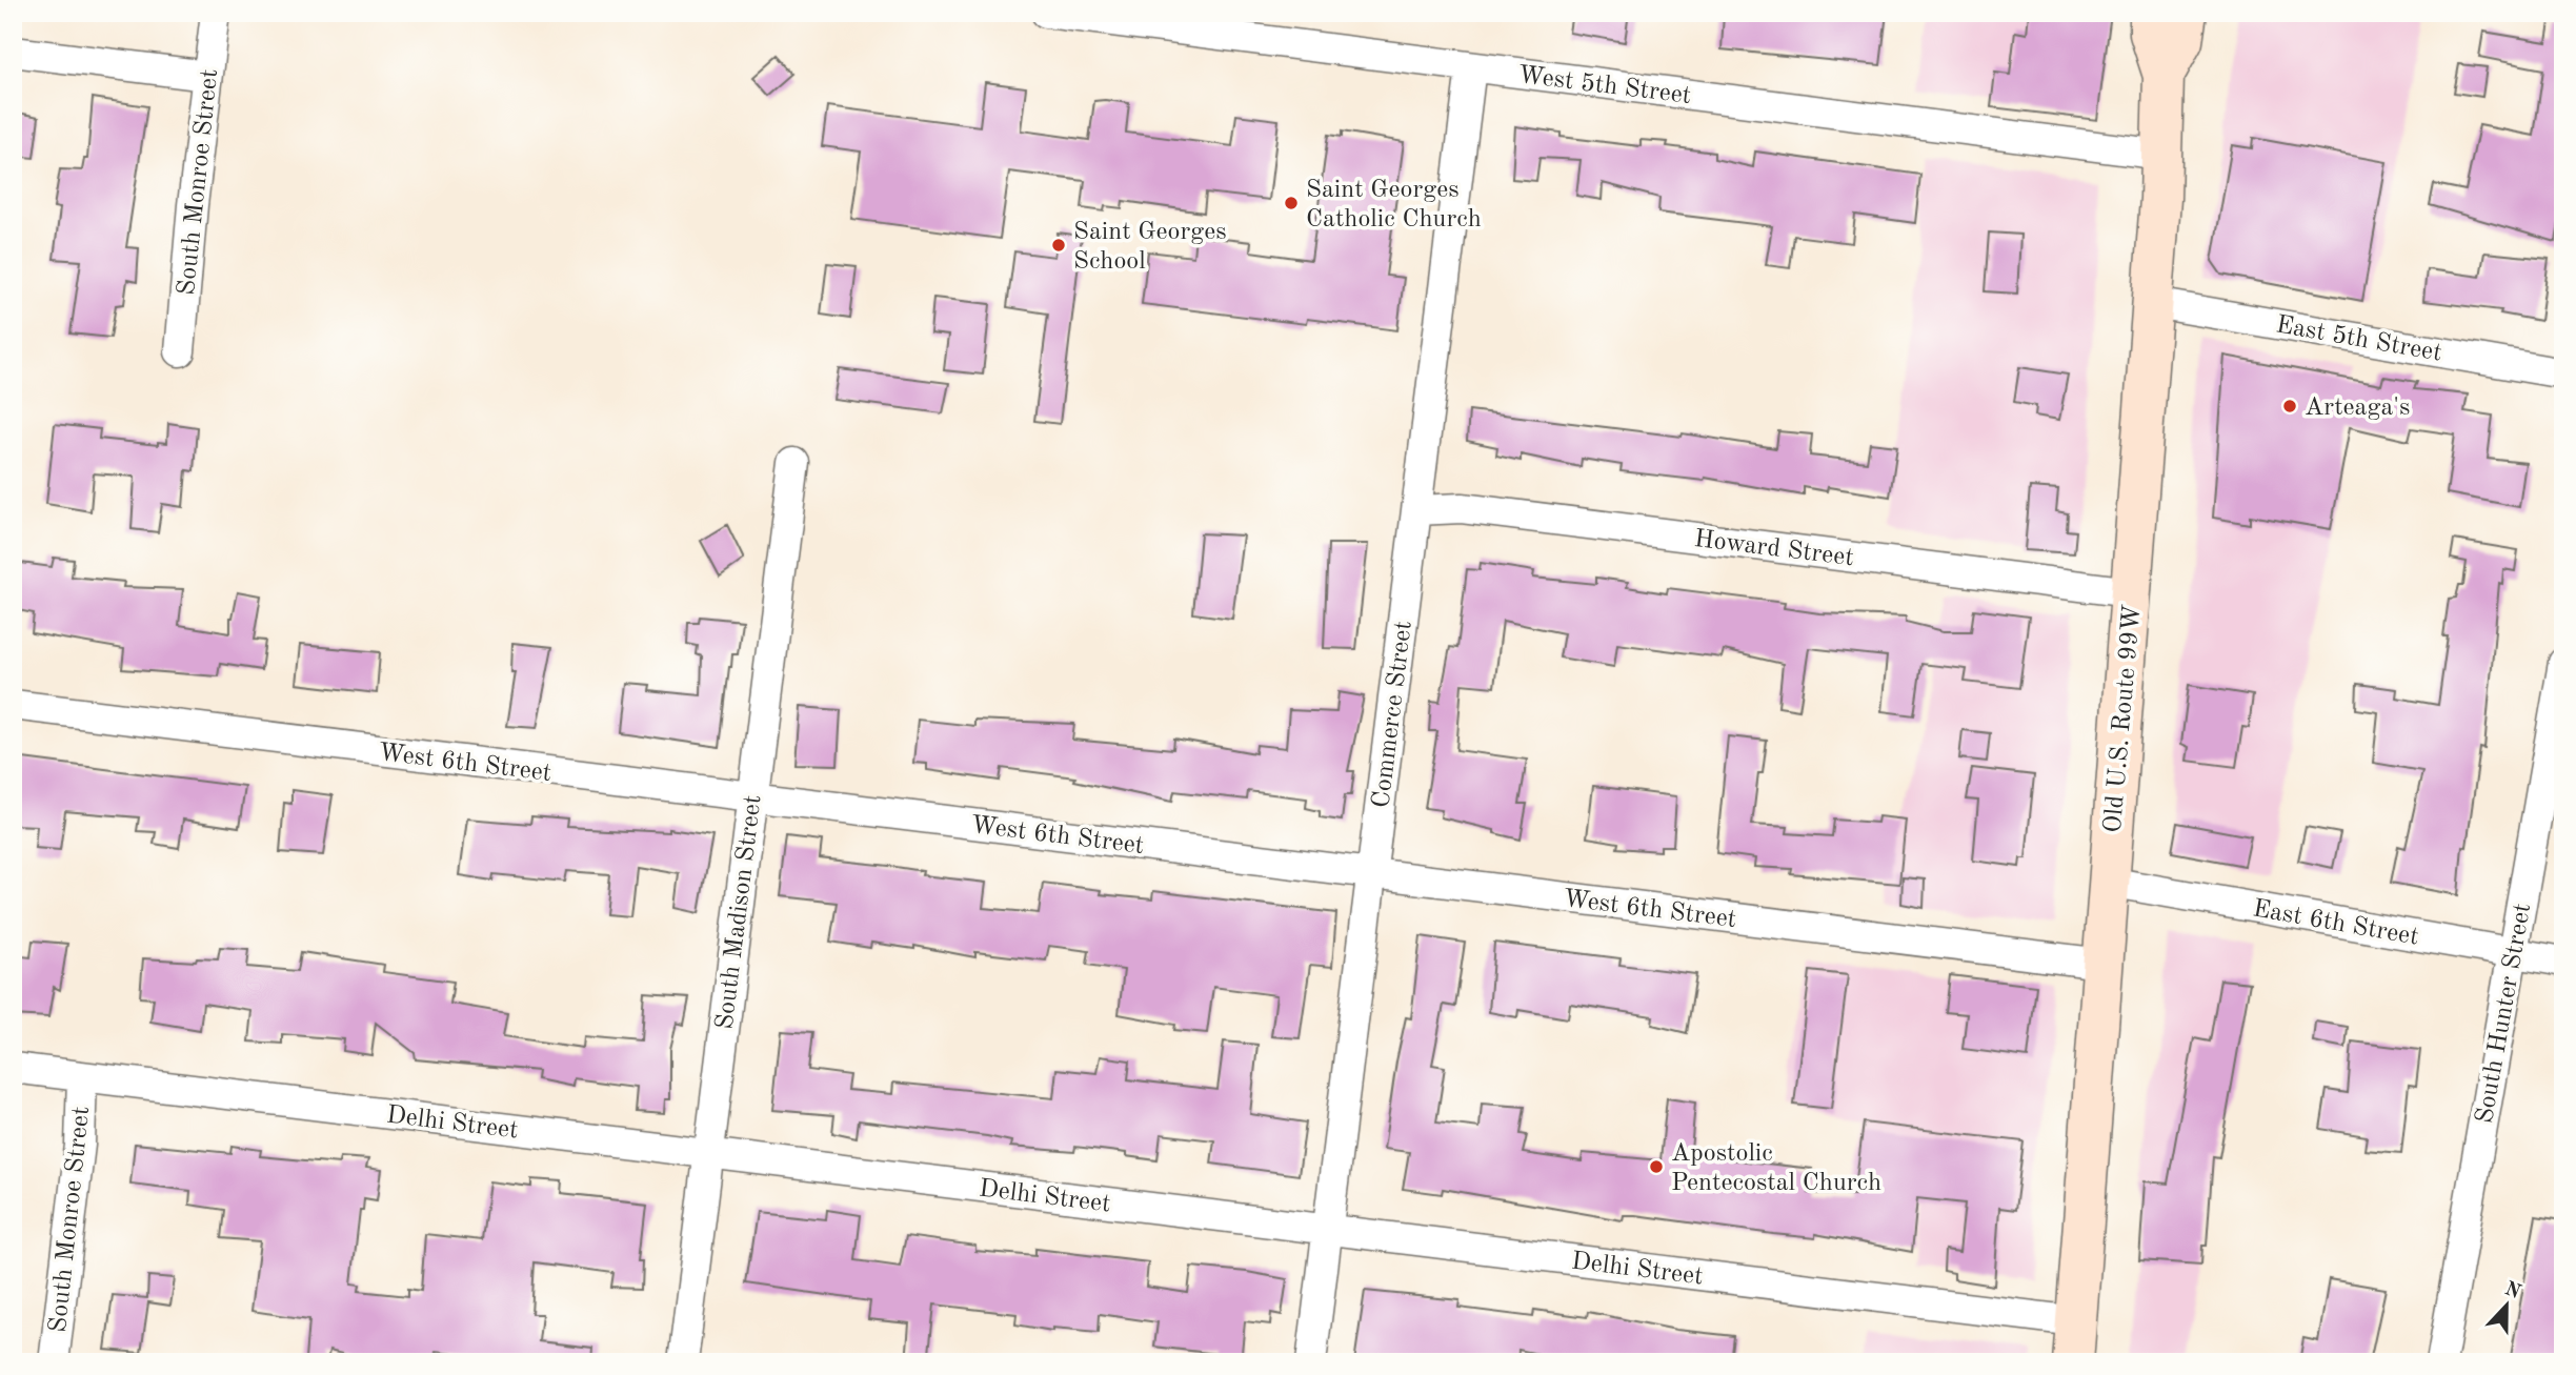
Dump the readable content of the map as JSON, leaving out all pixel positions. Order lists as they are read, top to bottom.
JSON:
{
  "streets": {
    "main road": ["Old U.S. Route 99W"],
    "street": [
      "West 5th Street",
      "South Monroe Street",
      "East 5th Street",
      "Howard Street",
      "Commerce Street",
      "West 6th Street",
      "South Madison Street",
      "East 6th Street",
      "South Hunter Street",
      "Delhi Street"
    ]
  },
  "crossings": [
    ["West 5th Street", "Commerce Street"],
    ["West 5th Street", "Old U.S. Route 99W"],
    ["South Monroe Street", "Delhi Street"],
    ["East 5th Street", "Old U.S. Route 99W"],
    ["Howard Street", "Commerce Street"],
    ["Howard Street", "Old U.S. Route 99W"],
    ["Commerce Street", "West 6th Street"],
    ["Commerce Street", "Delhi Street"],
    ["Old U.S. Route 99W", "West 6th Street"],
    ["Old U.S. Route 99W", "East 6th Street"],
    ["Old U.S. Route 99W", "Delhi Street"],
    ["West 6th Street", "South Madison Street"],
    ["South Madison Street", "Delhi Street"],
    ["East 6th Street", "South Hunter Street"]
  ],
  "places": [
    "Saint Georges Catholic Church",
    "Saint Georges School",
    "Arteaga's",
    "Apostolic Pentecostal Church"
  ],
  "north": "top"
}
